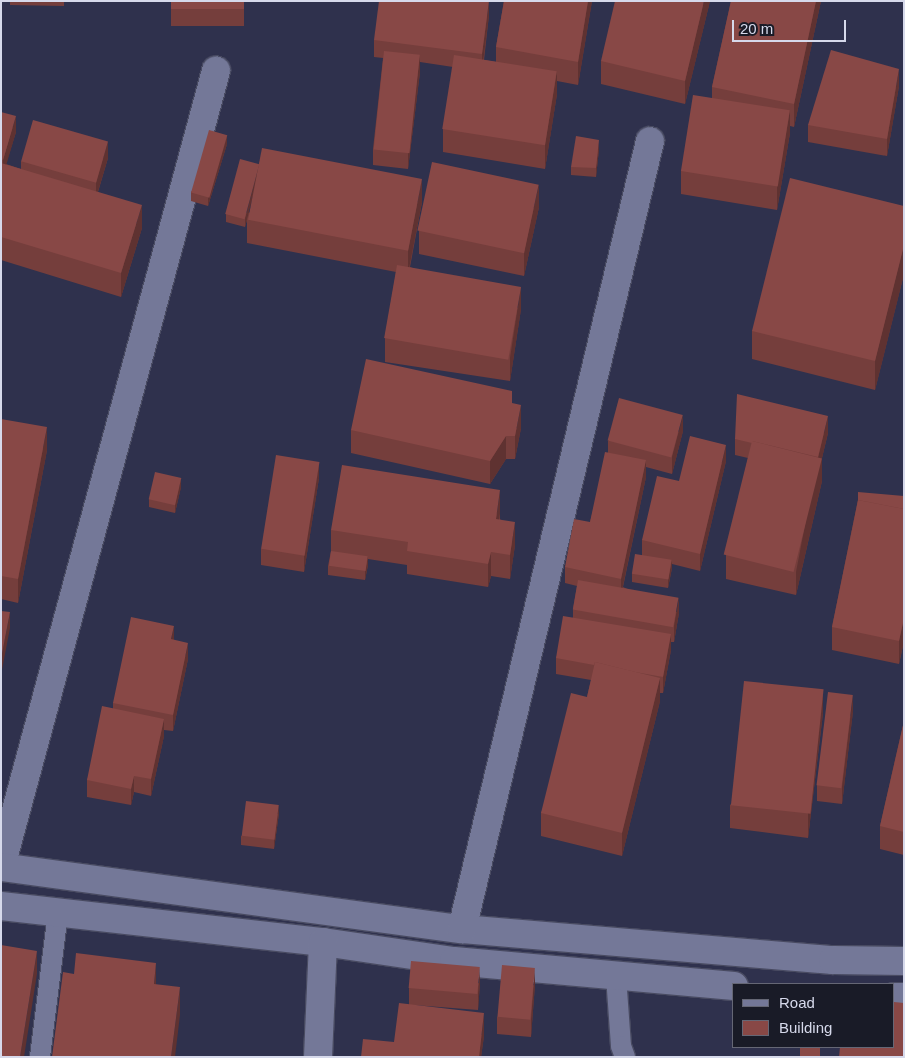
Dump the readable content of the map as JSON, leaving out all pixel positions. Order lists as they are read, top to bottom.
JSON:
{
  "legend": ["Road", "Building"],
  "scale_bar": "20 m"
}
